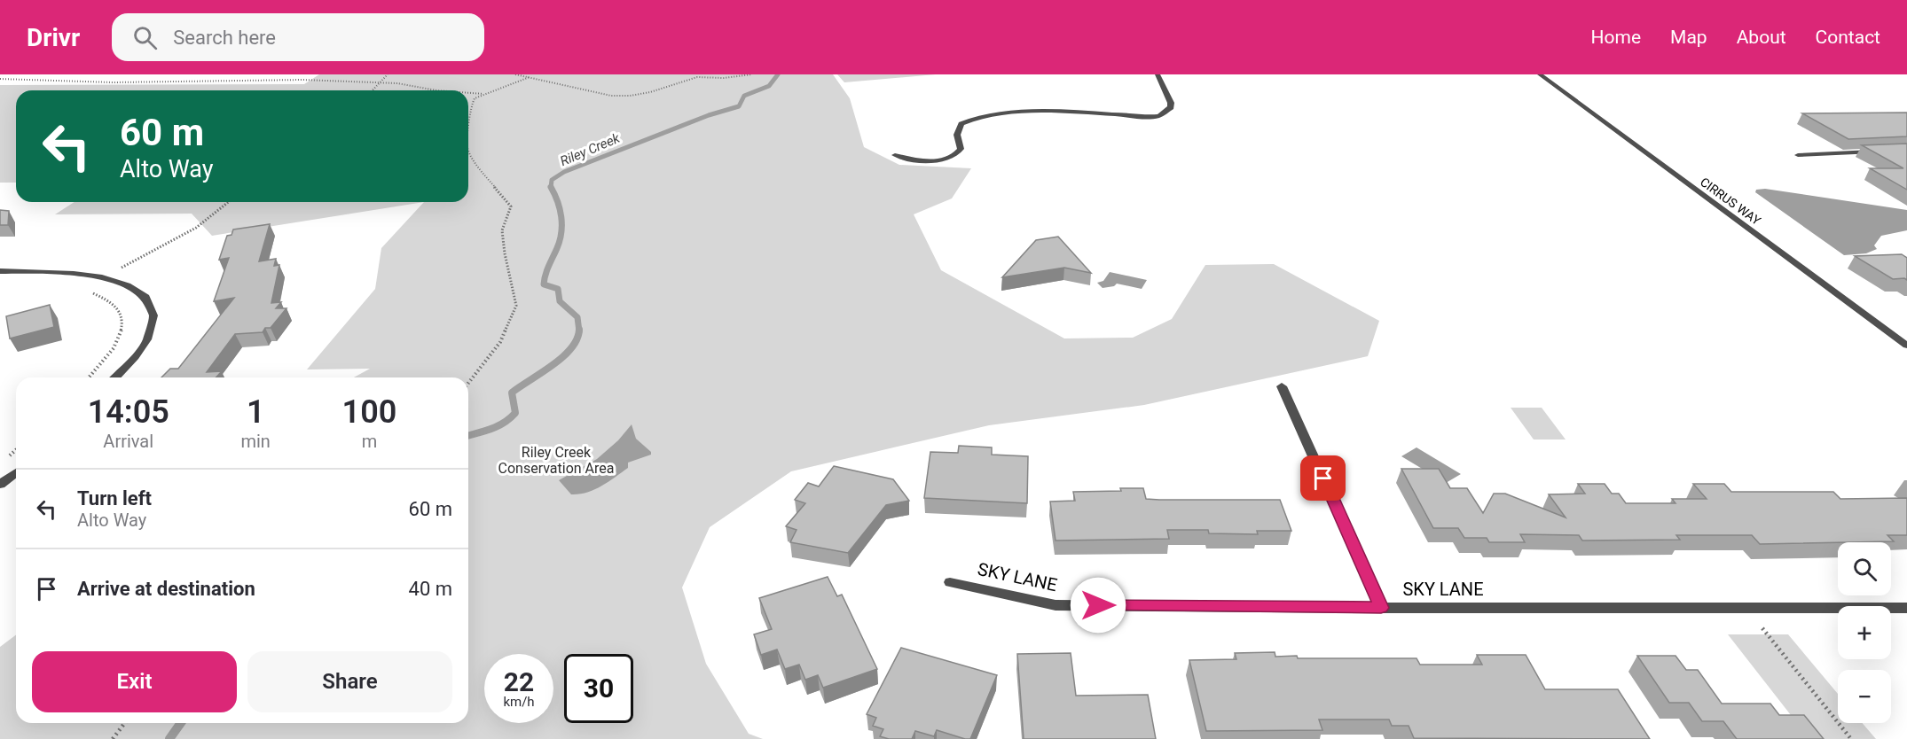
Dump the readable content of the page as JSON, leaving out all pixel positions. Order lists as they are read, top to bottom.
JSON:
{
  "streets": {
    "street": ["CIRRUS WAY", "SKY LANE"]
  },
  "water": ["Riley Creek"],
  "parks": ["Riley Creek Conservation Area"],
  "page": {
    "header": "Drivr",
    "search": "Search here",
    "nav": [
      "Home",
      "Map",
      "About",
      "Contact"
    ],
    "turn": ["60 m", "Alto Way"],
    "eta": [
      "14:05",
      "Arrival",
      "1",
      "min",
      "100",
      "m"
    ],
    "list": [
      {
        "name": "Turn left",
        "note": "Alto Way",
        "value": "60 m"
      },
      {
        "name": "Arrive at destination",
        "value": "40 m"
      }
    ],
    "map_buttons": ["+", "−"],
    "buttons": ["Exit", "Share"],
    "speed": "22 km/h",
    "limit": "30"
  }
}
